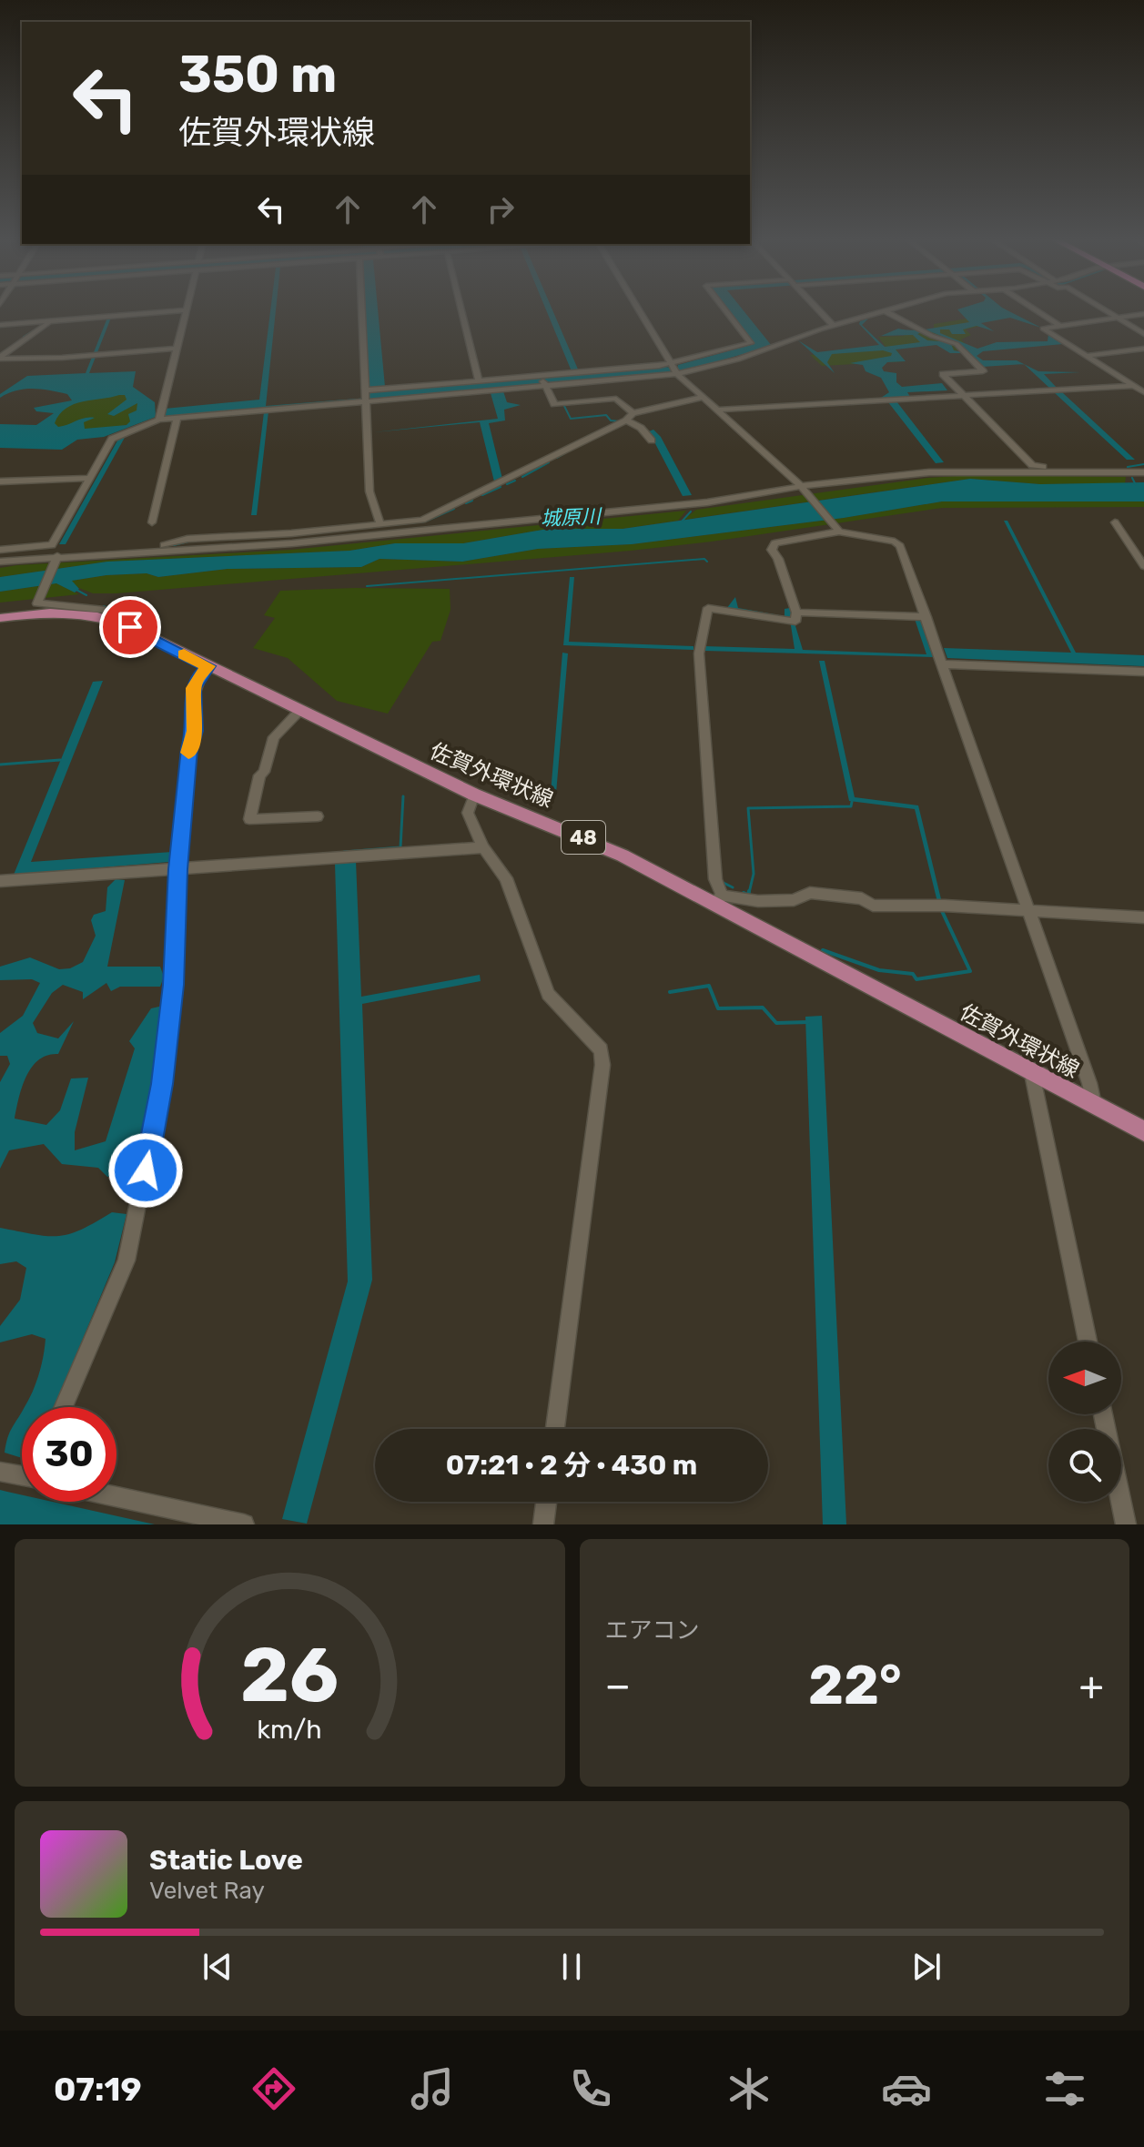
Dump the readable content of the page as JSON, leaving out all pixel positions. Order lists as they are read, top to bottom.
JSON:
{
  "streets": {
    "main road": ["佐賀外環状線", "48"]
  },
  "water": ["城原川"],
  "north": "left",
  "page": {
    "turn": ["350 m", "佐賀外環状線"],
    "limit": "30",
    "trip": "07:21 · 2 分 · 430 m",
    "tile": "エアコン",
    "heat": ["−", "22°", "+"],
    "song": ["Static Love", "Velvet Ray"],
    "tabs": "07:19",
    "gauge": ["26", "km/h"]
  }
}
